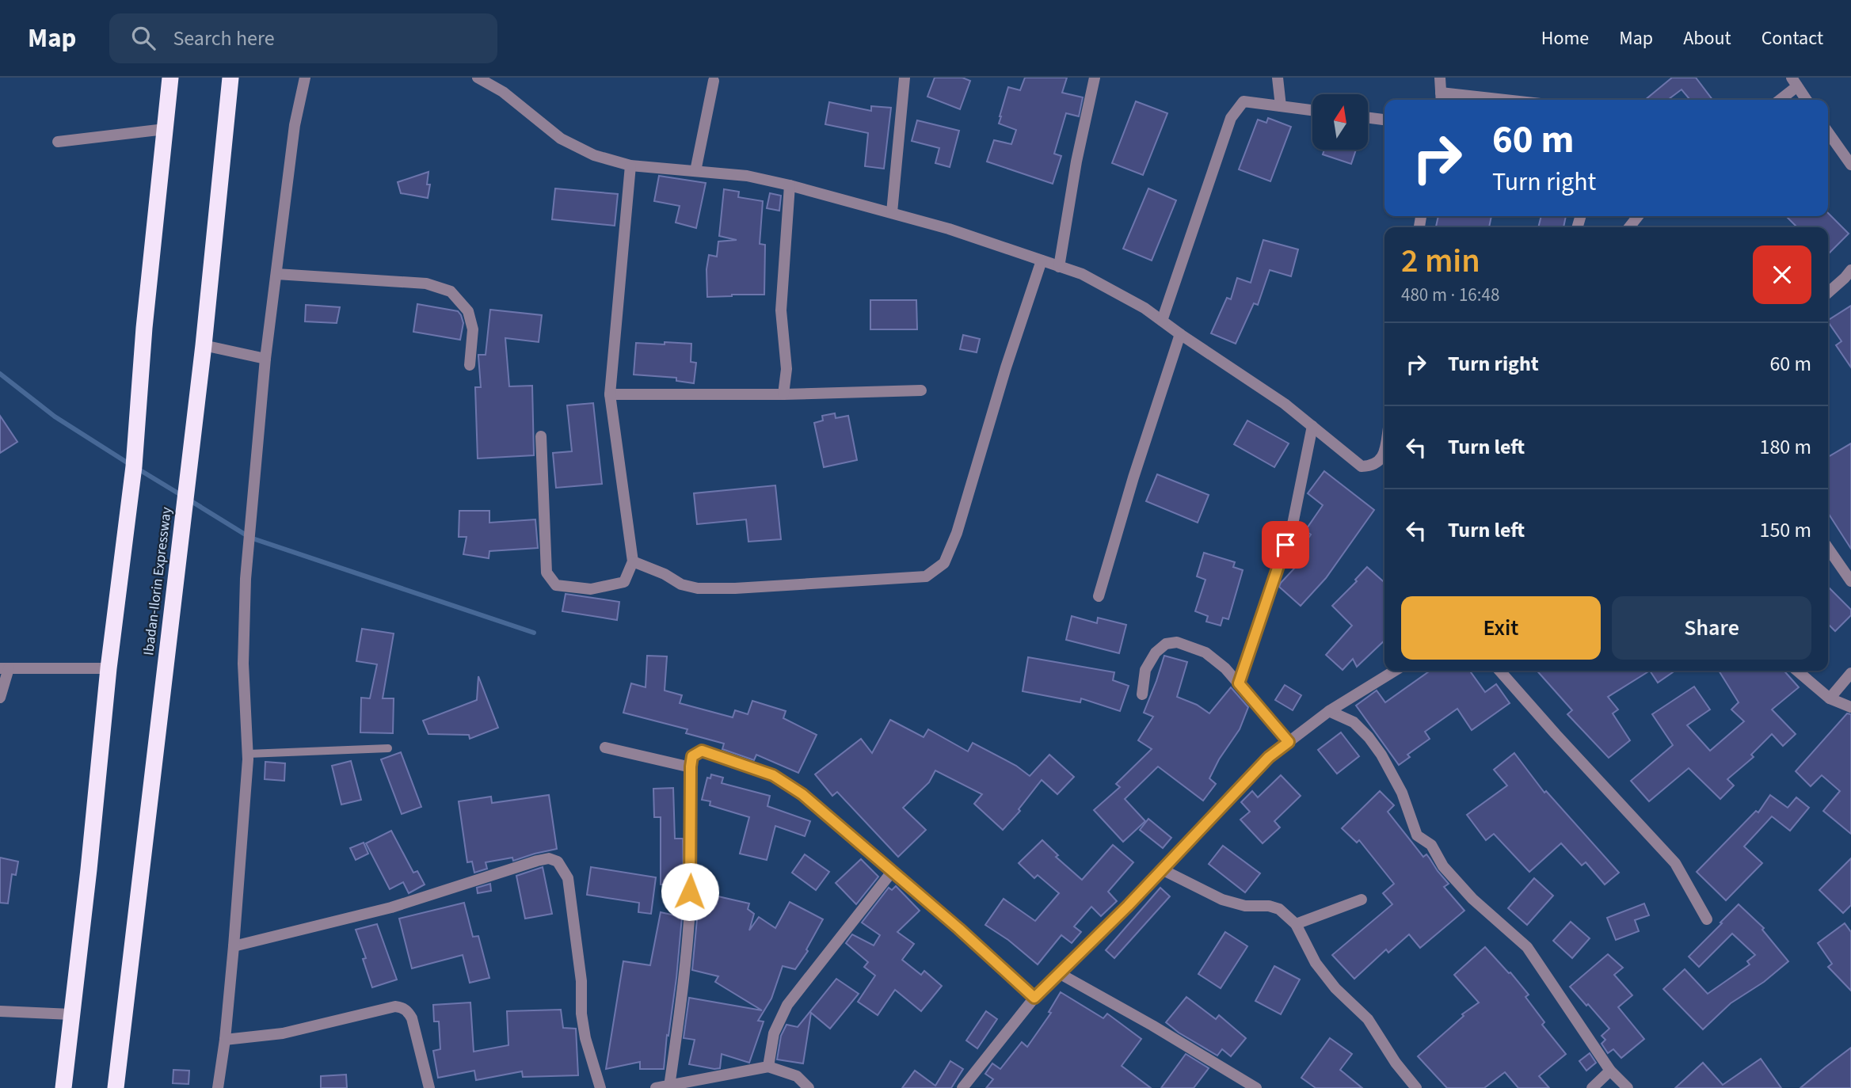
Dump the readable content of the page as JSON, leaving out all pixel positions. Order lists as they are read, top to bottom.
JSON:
{
  "streets": {
    "highway": ["Ibadan-Ilorin Expressway"]
  },
  "north": "top",
  "page": {
    "header": "Map",
    "search": "Search here",
    "nav": [
      "Home",
      "Map",
      "About",
      "Contact"
    ],
    "turn": ["60 m", "Turn right"],
    "heading": ["2 min", "480 m · 16:48"],
    "list": [
      {
        "name": "Turn right",
        "value": "60 m"
      },
      {
        "name": "Turn left",
        "value": "180 m"
      },
      {
        "name": "Turn left",
        "value": "150 m"
      }
    ],
    "buttons": ["Exit", "Share"]
  }
}
